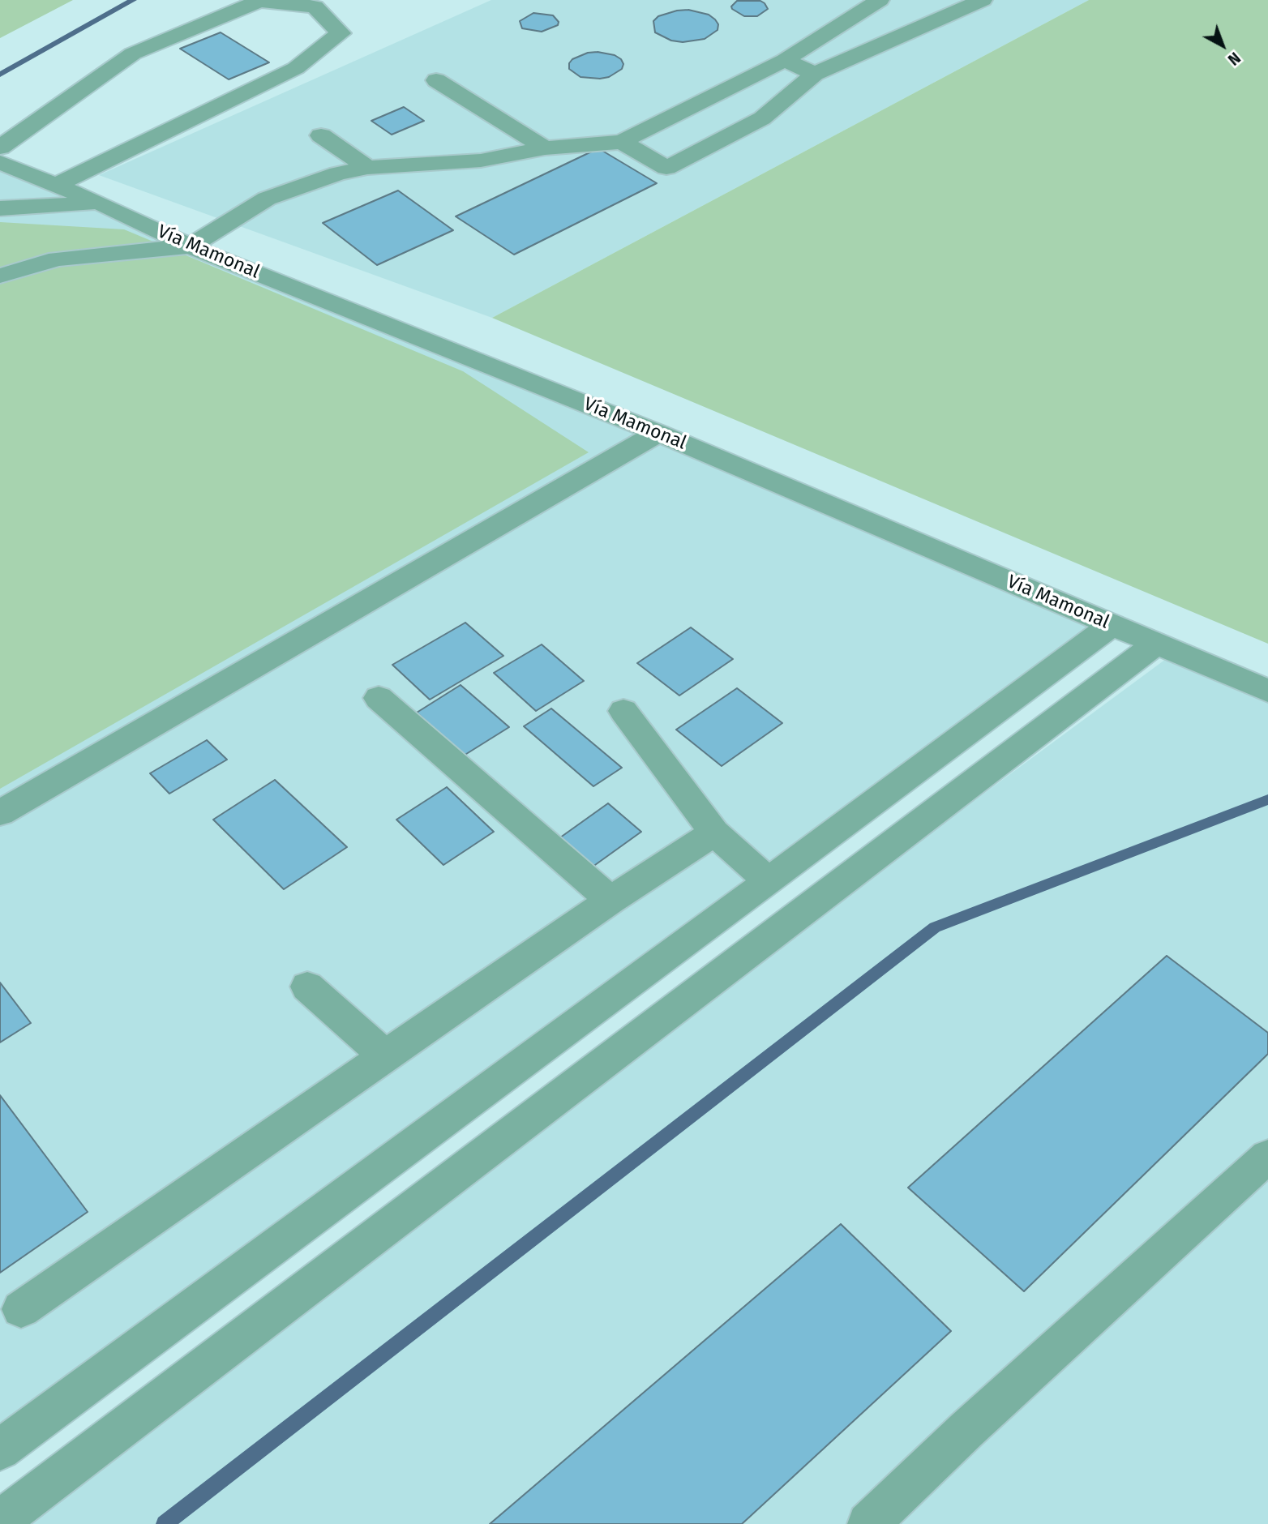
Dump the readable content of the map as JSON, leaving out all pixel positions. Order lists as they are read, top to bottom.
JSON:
{
  "streets": {
    "street": ["Vía Mamonal"]
  },
  "north": "bottom right"
}
